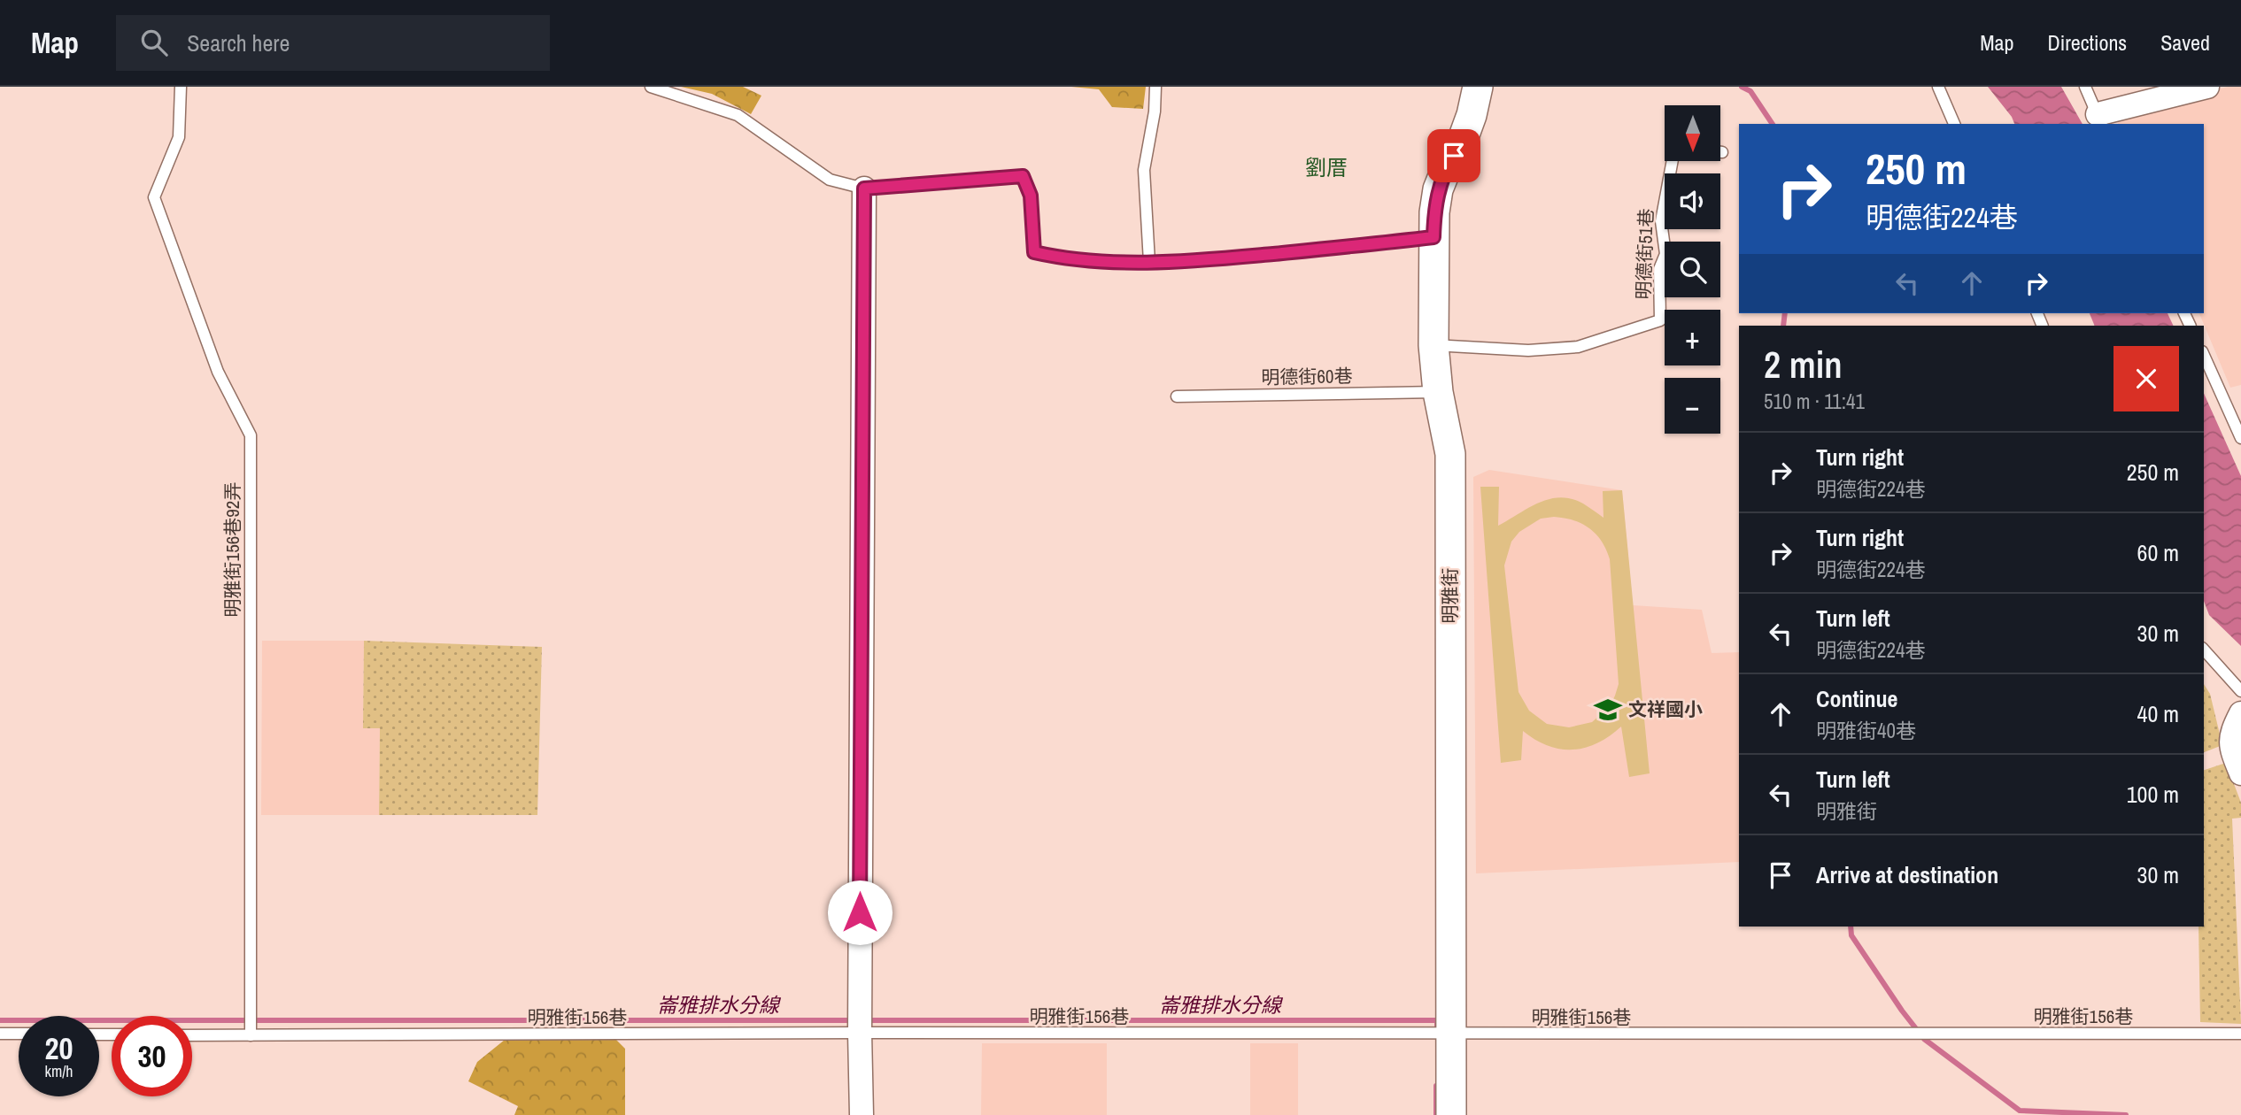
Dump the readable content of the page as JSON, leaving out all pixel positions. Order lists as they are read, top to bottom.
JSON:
{
  "streets": {
    "street": ["明雅街"],
    "lane": [
      "明德街51巷",
      "明德街60巷",
      "明雅街156巷92弄",
      "明雅街156巷"
    ]
  },
  "crossings": [
    ["明德街51巷", "明雅街"],
    ["明德街60巷", "明雅街"],
    ["明雅街156巷92弄", "明雅街156巷"],
    ["明雅街", "明雅街156巷"]
  ],
  "districts": ["劉厝"],
  "water": ["崙雅排水分線"],
  "places": {
    "school or university": ["文祥國小"]
  },
  "north": "bottom",
  "page": {
    "header": "Map",
    "search": "Search here",
    "nav": ["Map", "Directions", "Saved"],
    "map_buttons": ["+", "−"],
    "turn": ["250 m", "明德街224巷"],
    "heading": ["2 min", "510 m · 11:41"],
    "list": [
      {
        "name": "Turn right",
        "note": "明德街224巷",
        "value": "250 m"
      },
      {
        "name": "Turn right",
        "note": "明德街224巷",
        "value": "60 m"
      },
      {
        "name": "Turn left",
        "note": "明德街224巷",
        "value": "30 m"
      },
      {
        "name": "Continue",
        "note": "明雅街40巷",
        "value": "40 m"
      },
      {
        "name": "Turn left",
        "note": "明雅街",
        "value": "100 m"
      },
      {
        "name": "Arrive at destination",
        "value": "30 m"
      }
    ],
    "speed": "20 km/h",
    "limit": "30"
  }
}
